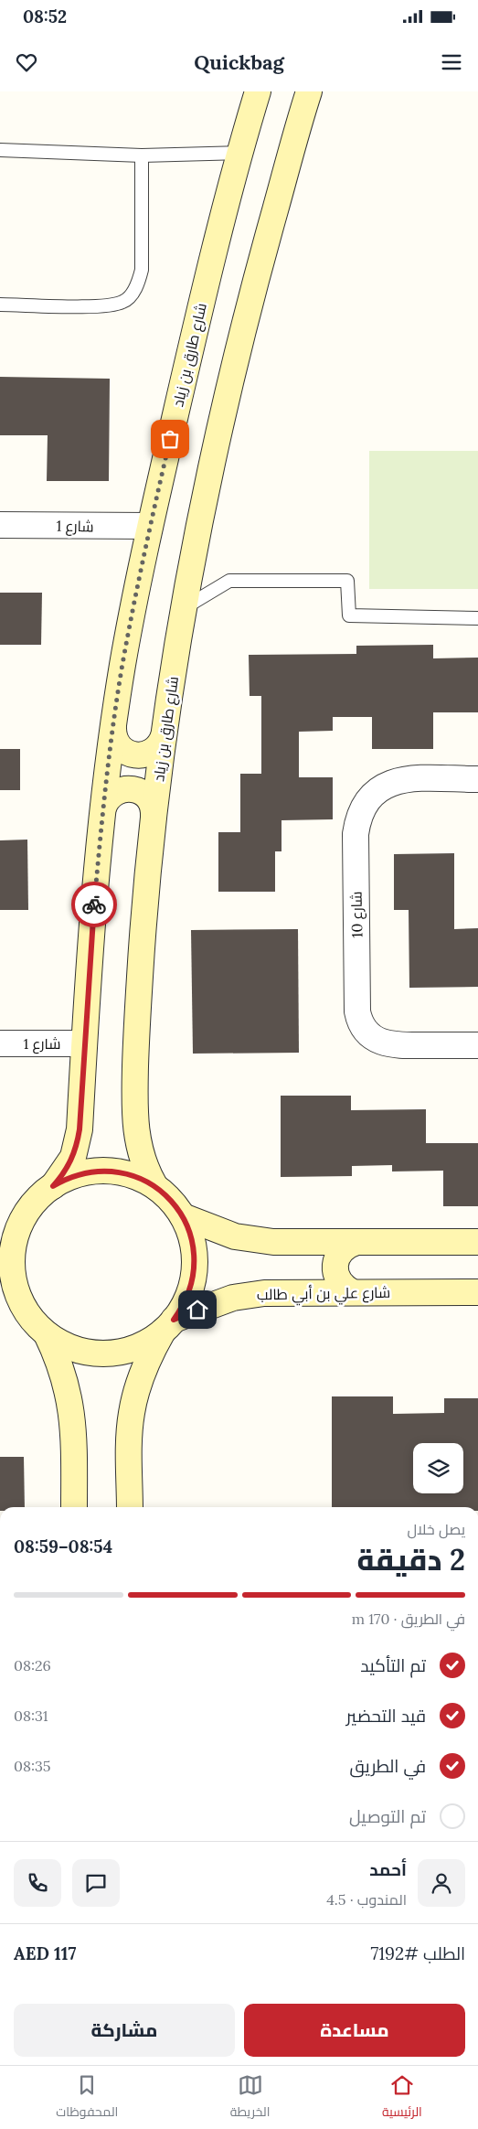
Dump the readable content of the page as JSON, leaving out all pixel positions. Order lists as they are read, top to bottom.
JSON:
{
  "streets": {
    "main road": ["شارع طارق بن زياد", "شارع علي بن أبي طالب"],
    "street": ["شارع 1", "شارع 10"]
  },
  "crossings": [
    ["شارع طارق بن زياد", "شارع 1"]
  ],
  "page": {
    "status": "08:52",
    "header": "Quickbag",
    "heading": ["2 دقيقة", "يصل خلال", "08:54–08:59"],
    "panel": [
      "أحمد",
      "المندوب · 4.5",
      "الطلب #7192",
      "AED 117"
    ],
    "bar": "في الطريق · 170 m",
    "list": [
      ["تم التأكيد", "08:26"],
      ["قيد التحضير", "08:31"],
      ["في الطريق", "08:35"],
      "تم التوصيل"
    ],
    "buttons": ["مساعدة", "مشاركة"],
    "tabs": ["الرئيسية", "الخريطة", "المحفوظات"]
  }
}
